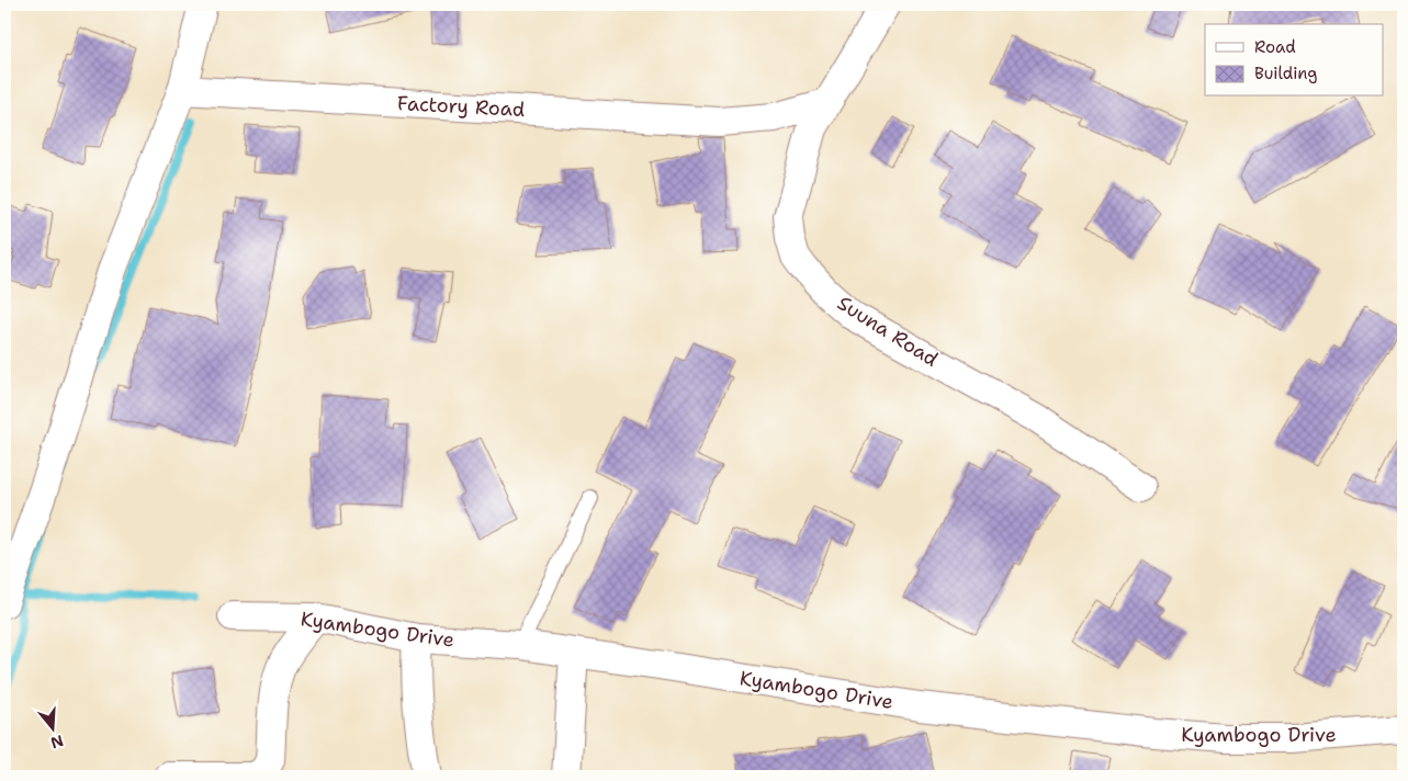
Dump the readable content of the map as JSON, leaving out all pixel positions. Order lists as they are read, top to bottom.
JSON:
{
  "streets": {
    "street": ["Factory Road", "Suuna Road", "Kyambogo Drive"]
  },
  "crossings": [
    ["Factory Road", "Suuna Road"]
  ],
  "legend": ["Road", "Building"],
  "north": "bottom"
}
